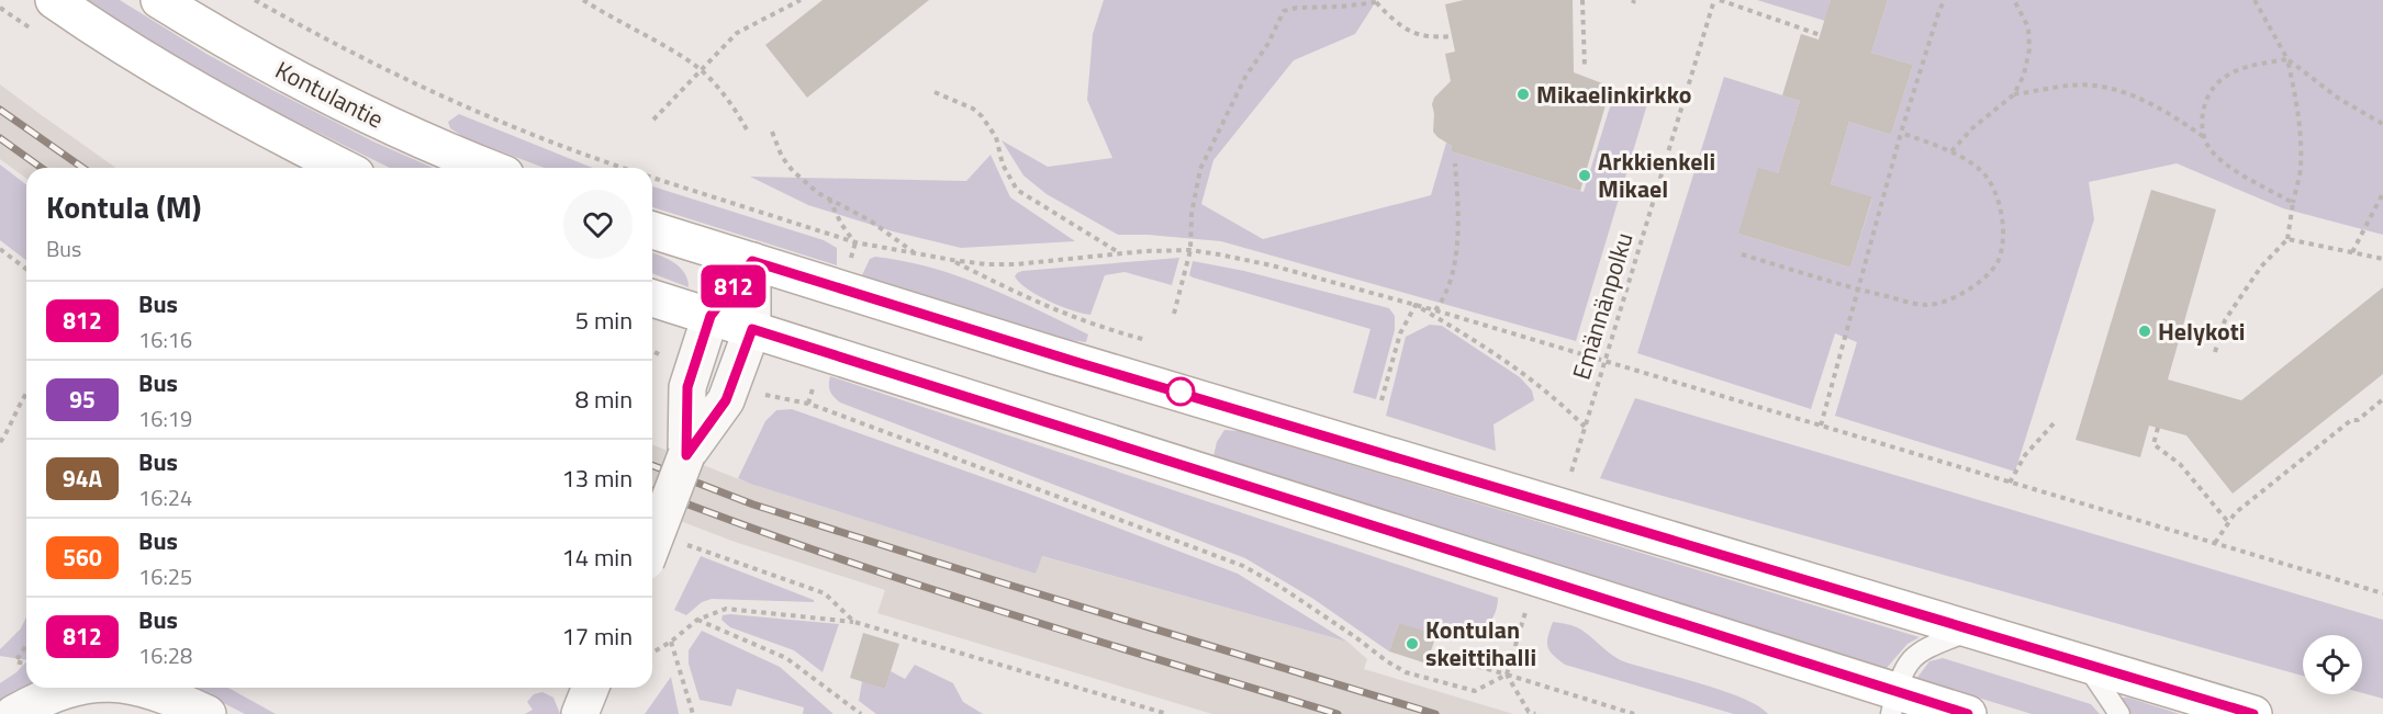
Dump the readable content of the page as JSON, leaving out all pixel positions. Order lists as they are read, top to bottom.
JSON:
{
  "streets": {
    "main road": ["Kontulantie"],
    "path": ["Emännänpolku"]
  },
  "places": [
    "Mikaelinkirkko",
    "Arkkienkeli Mikael",
    "Helykoti",
    "Kontulan skeittihalli"
  ],
  "lines": ["bus line 812"],
  "page": {
    "on_map": "812",
    "heading": ["Kontula (M)", "Bus"],
    "list": [
      {
        "mark": "812",
        "name": "Bus",
        "note": "16:16",
        "value": "5 min"
      },
      {
        "mark": "95",
        "name": "Bus",
        "note": "16:19",
        "value": "8 min"
      },
      {
        "mark": "94A",
        "name": "Bus",
        "note": "16:24",
        "value": "13 min"
      },
      {
        "mark": "560",
        "name": "Bus",
        "note": "16:25",
        "value": "14 min"
      },
      {
        "mark": "812",
        "name": "Bus",
        "note": "16:28",
        "value": "17 min"
      }
    ]
  }
}
